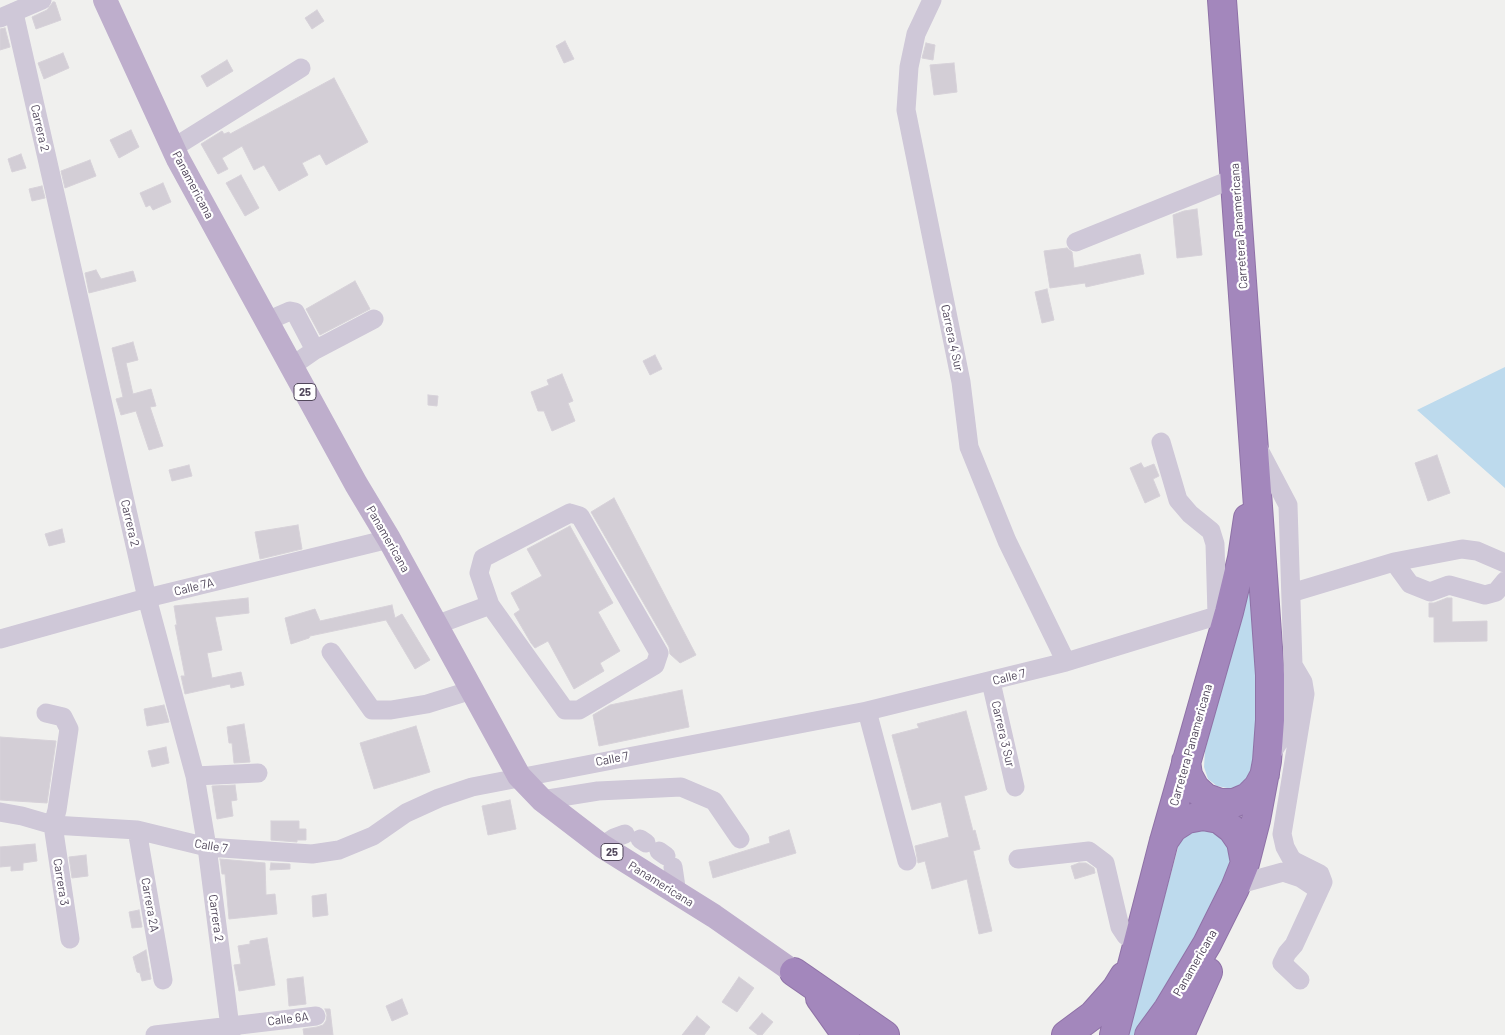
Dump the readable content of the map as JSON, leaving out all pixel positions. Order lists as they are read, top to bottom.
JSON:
{
  "streets": {
    "highway": ["Panamericana", "Carretera Panamericana"],
    "main road": ["25"],
    "street": [
      "Carrera 2",
      "Carrera 4 Sur",
      "Calle 7A",
      "Calle 7",
      "Carrera 3 Sur",
      "Carrera 3",
      "Carrera 2A",
      "Calle 6A"
    ]
  },
  "crossings": [
    ["Carrera 2", "Calle 7A"],
    ["Carrera 2", "Calle 7"],
    ["Carrera 2", "Calle 6A"],
    ["Panamericana", "Carretera Panamericana"],
    ["Panamericana", "Calle 7A"],
    ["Panamericana", "Calle 7"],
    ["Carretera Panamericana", "Calle 7"],
    ["Carrera 4 Sur", "Calle 7"],
    ["Calle 7", "Carrera 3 Sur"],
    ["Calle 7", "Carrera 3"],
    ["Calle 7", "Carrera 2A"]
  ]
}
